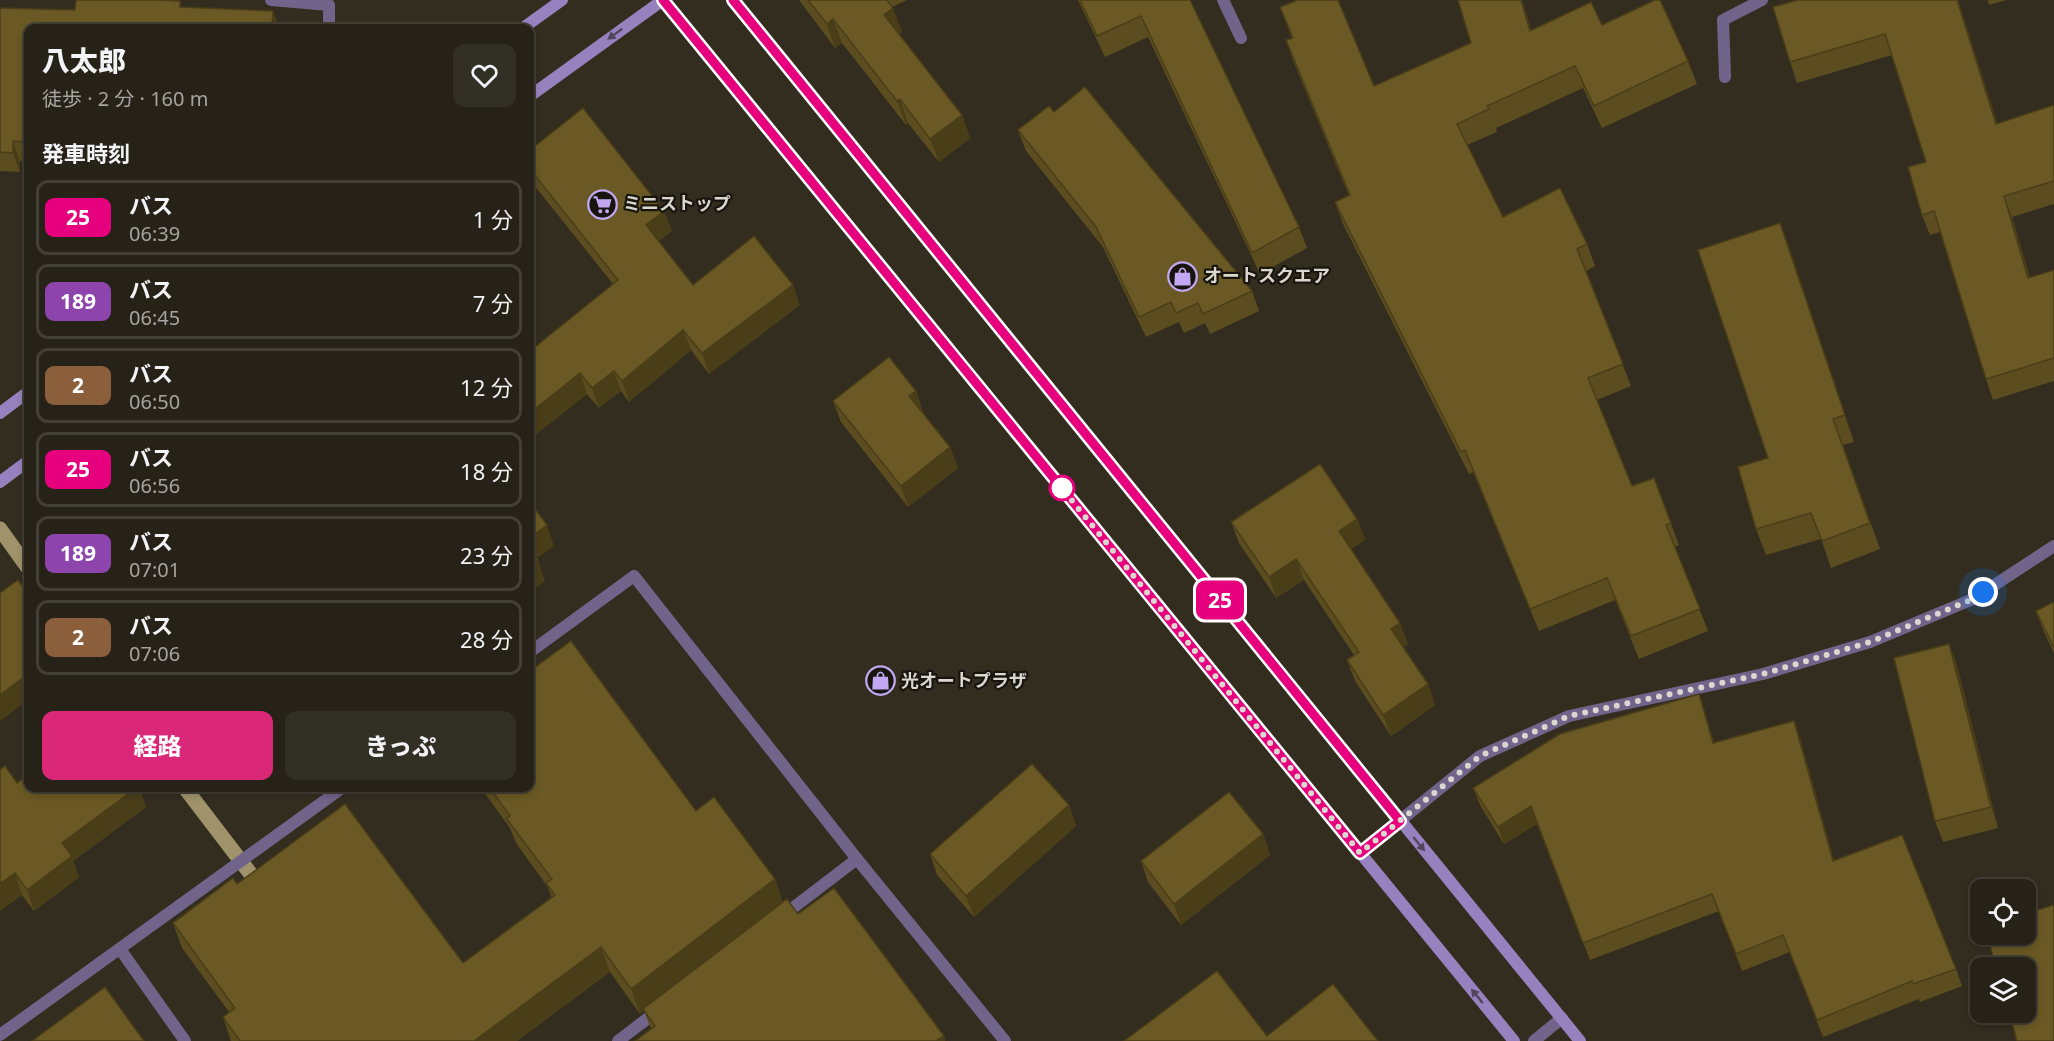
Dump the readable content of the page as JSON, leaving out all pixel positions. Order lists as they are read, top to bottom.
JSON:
{
  "places": {
    "supermarket": ["ミニストップ"],
    "shop": ["オートスクエア", "光オートプラザ"]
  },
  "lines": ["bus line 25"],
  "page": {
    "on_map": "25",
    "heading": [
      ["八太郎", "徒歩 · 2 分 · 160 m"],
      "発車時刻"
    ],
    "list": [
      {
        "mark": "25",
        "name": "バス",
        "note": "06:39",
        "value": "1 分"
      },
      {
        "mark": "189",
        "name": "バス",
        "note": "06:45",
        "value": "7 分"
      },
      {
        "mark": "2",
        "name": "バス",
        "note": "06:50",
        "value": "12 分"
      },
      {
        "mark": "25",
        "name": "バス",
        "note": "06:56",
        "value": "18 分"
      },
      {
        "mark": "189",
        "name": "バス",
        "note": "07:01",
        "value": "23 分"
      },
      {
        "mark": "2",
        "name": "バス",
        "note": "07:06",
        "value": "28 分"
      }
    ],
    "buttons": ["経路", "きっぷ"]
  }
}
